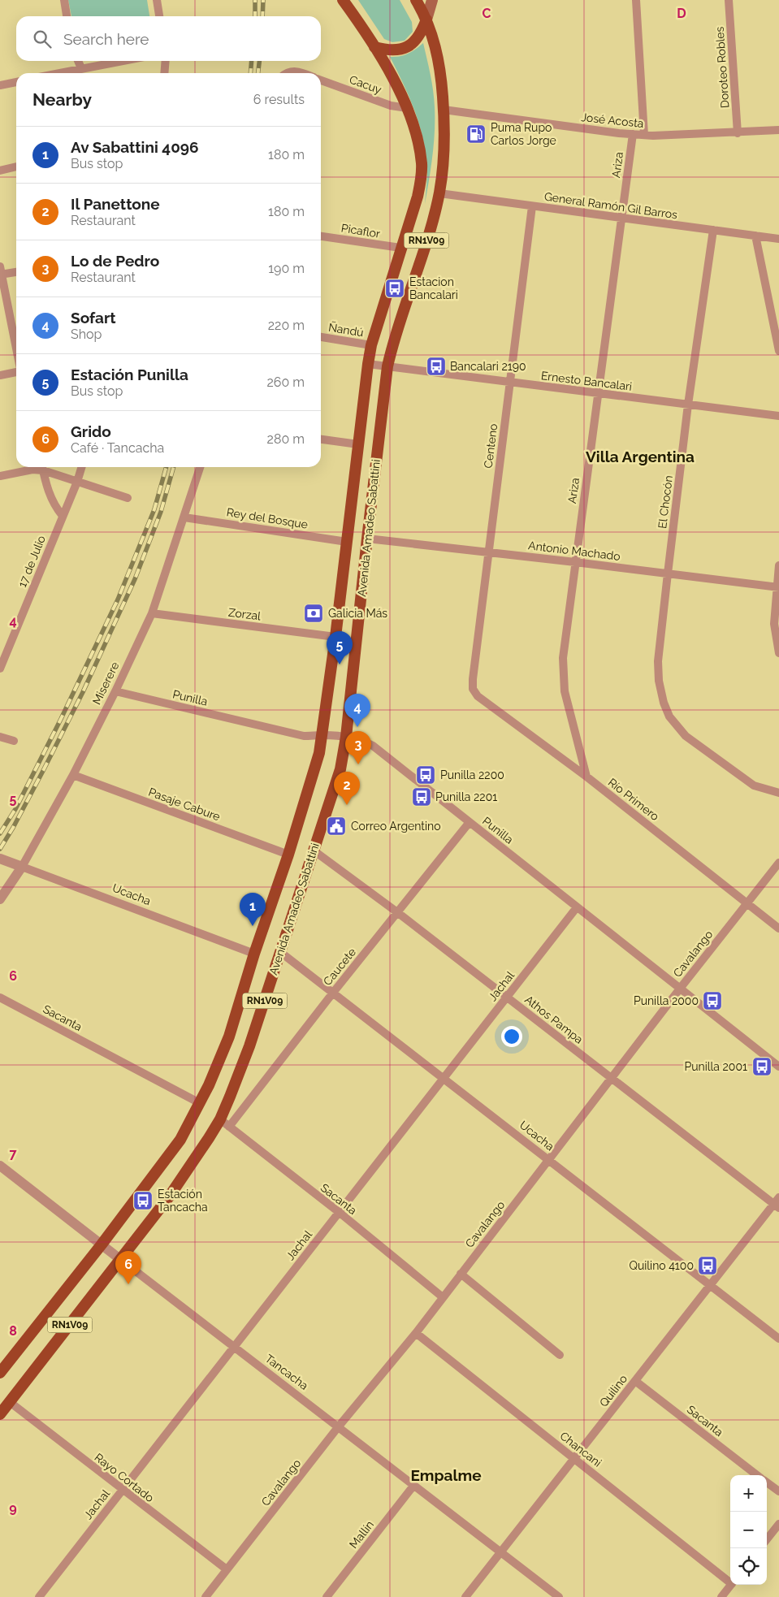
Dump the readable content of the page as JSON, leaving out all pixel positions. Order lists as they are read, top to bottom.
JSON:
{
  "streets": {
    "main road": ["RN1V09", "Avenida Amadeo Sabattini"],
    "street": [
      "Doroteo Robles",
      "Cacuy",
      "José Acosta",
      "Ariza",
      "General Ramón Gil Barros",
      "Picaflor",
      "Ñandú",
      "Ernesto Bancalari",
      "Centeno",
      "El Chocón",
      "Rey del Bosque",
      "Antonio Machado",
      "17 de Julio",
      "Zorzal",
      "Miserere",
      "Punilla",
      "Río Primero",
      "Pasaje Cabure",
      "Ucacha",
      "Cavalango",
      "Caucete",
      "Jachal",
      "Sacanta",
      "Athos Pampa",
      "Tancacha",
      "Quilino",
      "Chancani",
      "Rayo Cortado",
      "Mallín"
    ]
  },
  "crossings": [
    ["Doroteo Robles", "José Acosta"],
    ["Cacuy", "Avenida Amadeo Sabattini"],
    ["José Acosta", "Ariza"],
    ["José Acosta", "Avenida Amadeo Sabattini"],
    ["Ariza", "General Ramón Gil Barros"],
    ["Ariza", "Ernesto Bancalari"],
    ["Ariza", "Antonio Machado"],
    ["Ariza", "Río Primero"],
    ["General Ramón Gil Barros", "Centeno"],
    ["General Ramón Gil Barros", "El Chocón"],
    ["General Ramón Gil Barros", "Avenida Amadeo Sabattini"],
    ["Picaflor", "Avenida Amadeo Sabattini"],
    ["Ñandú", "Avenida Amadeo Sabattini"],
    ["Ernesto Bancalari", "Centeno"],
    ["Ernesto Bancalari", "El Chocón"],
    ["Ernesto Bancalari", "Avenida Amadeo Sabattini"],
    ["Centeno", "Antonio Machado"],
    ["Centeno", "Río Primero"],
    ["El Chocón", "Antonio Machado"],
    ["Rey del Bosque", "Avenida Amadeo Sabattini"],
    ["Rey del Bosque", "Miserere"],
    ["Avenida Amadeo Sabattini", "Antonio Machado"],
    ["Avenida Amadeo Sabattini", "Zorzal"],
    ["Avenida Amadeo Sabattini", "Punilla"],
    ["Avenida Amadeo Sabattini", "Pasaje Cabure"],
    ["Avenida Amadeo Sabattini", "Ucacha"],
    ["Avenida Amadeo Sabattini", "Sacanta"],
    ["Avenida Amadeo Sabattini", "Athos Pampa"],
    ["Avenida Amadeo Sabattini", "Tancacha"],
    ["Avenida Amadeo Sabattini", "Rayo Cortado"],
    ["Zorzal", "Miserere"],
    ["Miserere", "Punilla"],
    ["Miserere", "Pasaje Cabure"],
    ["Miserere", "Ucacha"],
    ["Punilla", "Cavalango"],
    ["Punilla", "Caucete"],
    ["Punilla", "Jachal"],
    ["Río Primero", "Cavalango"],
    ["Ucacha", "Cavalango"],
    ["Ucacha", "Caucete"],
    ["Ucacha", "Jachal"],
    ["Ucacha", "Quilino"],
    ["Cavalango", "Sacanta"],
    ["Cavalango", "Athos Pampa"],
    ["Cavalango", "Tancacha"],
    ["Cavalango", "Chancani"],
    ["Cavalango", "Rayo Cortado"],
    ["Caucete", "Sacanta"],
    ["Caucete", "Athos Pampa"],
    ["Jachal", "Sacanta"],
    ["Jachal", "Athos Pampa"],
    ["Jachal", "Tancacha"],
    ["Jachal", "Rayo Cortado"],
    ["Sacanta", "Quilino"],
    ["Athos Pampa", "Quilino"],
    ["Tancacha", "Quilino"],
    ["Tancacha", "Mallín"],
    ["Quilino", "Chancani"]
  ],
  "districts": ["Villa Argentina", "Empalme"],
  "places": {
    "fuel station": ["Puma Rupo Carlos Jorge"],
    "bus stop": [
      "Estacion Bancalari",
      "Bancalari 2190",
      "Punilla 2200",
      "Punilla 2201",
      "Punilla 2000",
      "Punilla 2001",
      "Estación Tancacha",
      "Quilino 4100"
    ],
    "bank": ["Galicia Más"],
    "public building": ["Correo Argentino"]
  },
  "page": {
    "search": "Search here",
    "heading": ["Nearby", "6 results"],
    "list": [
      {
        "mark": "1",
        "name": "Av Sabattini 4096",
        "note": "Bus stop",
        "value": "180 m"
      },
      {
        "mark": "2",
        "name": "Il Panettone",
        "note": "Restaurant",
        "value": "180 m"
      },
      {
        "mark": "3",
        "name": "Lo de Pedro",
        "note": "Restaurant",
        "value": "190 m"
      },
      {
        "mark": "4",
        "name": "Sofart",
        "note": "Shop",
        "value": "220 m"
      },
      {
        "mark": "5",
        "name": "Estación Punilla",
        "note": "Bus stop",
        "value": "260 m"
      },
      {
        "mark": "6",
        "name": "Grido",
        "note": "Café · Tancacha",
        "value": "280 m"
      }
    ],
    "pins": [
      "5",
      "4",
      "3",
      "2",
      "1",
      "6"
    ],
    "map_buttons": ["+", "−"]
  },
  "grid": {
    "columns": ["C", "D"],
    "rows": [
      "4",
      "5",
      "6",
      "7",
      "8",
      "9"
    ]
  }
}
